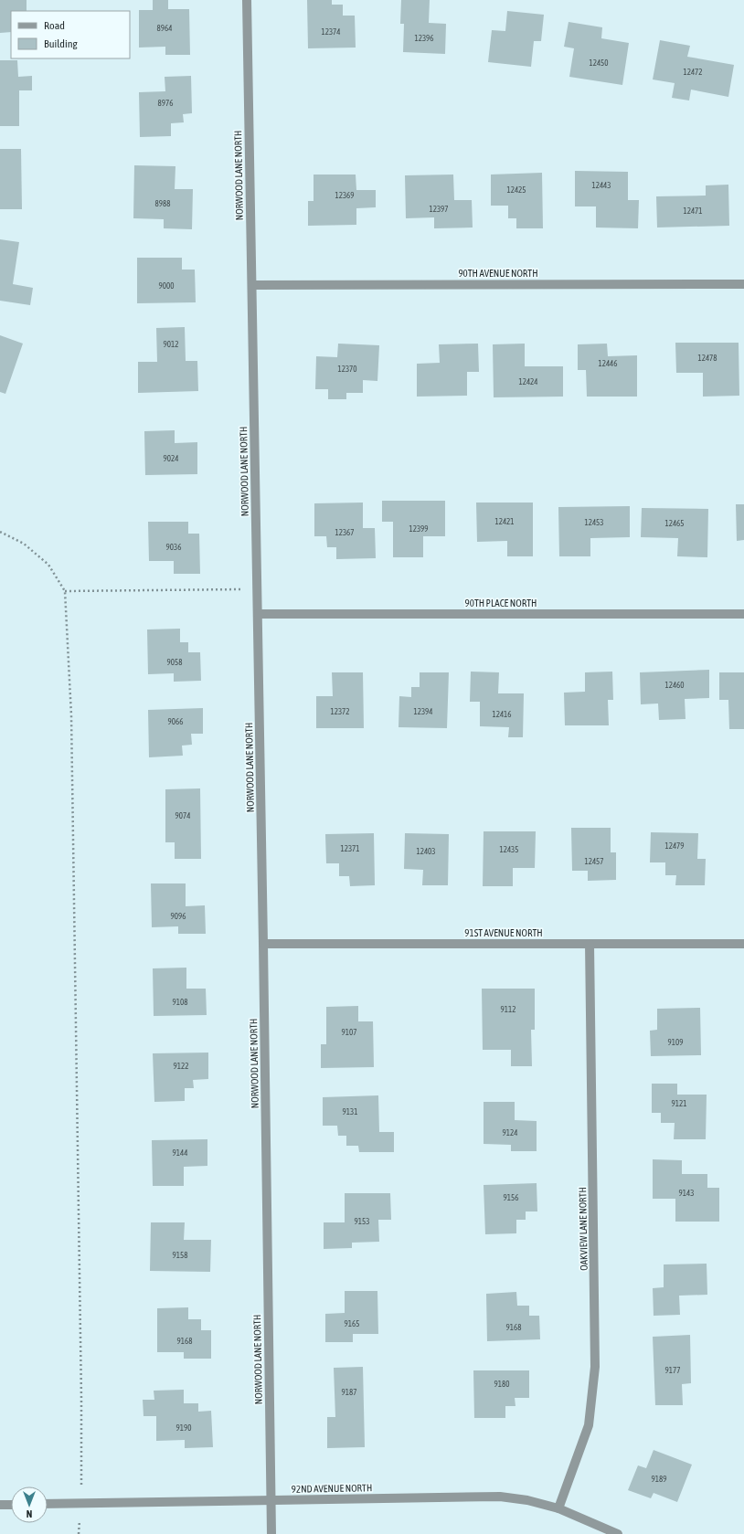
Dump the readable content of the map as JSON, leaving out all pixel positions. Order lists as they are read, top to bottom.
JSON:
{
  "streets": {
    "street": [
      "NORWOOD LANE NORTH",
      "90TH AVENUE NORTH",
      "90TH PLACE NORTH",
      "91ST AVENUE NORTH",
      "OAKVIEW LANE NORTH",
      "92ND AVENUE NORTH"
    ]
  },
  "crossings": [
    ["NORWOOD LANE NORTH", "90TH AVENUE NORTH"],
    ["NORWOOD LANE NORTH", "90TH PLACE NORTH"],
    ["NORWOOD LANE NORTH", "91ST AVENUE NORTH"],
    ["NORWOOD LANE NORTH", "92ND AVENUE NORTH"],
    ["91ST AVENUE NORTH", "OAKVIEW LANE NORTH"],
    ["OAKVIEW LANE NORTH", "92ND AVENUE NORTH"]
  ],
  "house_numbers": [
    "8964",
    "12374",
    "12396",
    "12450",
    "12472",
    "8976",
    "12443",
    "12425",
    "12369",
    "8988",
    "12397",
    "12471",
    "9000",
    "9012",
    "12478",
    "12446",
    "12370",
    "12424",
    "9024",
    "12421",
    "12453",
    "12465",
    "12399",
    "12367",
    "9036",
    "9058",
    "12460",
    "12372",
    "12394",
    "12416",
    "9066",
    "9074",
    "12479",
    "12371",
    "12435",
    "12403",
    "12457",
    "9096",
    "9108",
    "9112",
    "9107",
    "9109",
    "9122",
    "9121",
    "9131",
    "9124",
    "9144",
    "9143",
    "9156",
    "9153",
    "9158",
    "9165",
    "9168",
    "9168",
    "9177",
    "9180",
    "9187",
    "9190",
    "9189"
  ],
  "legend": ["Road", "Building"],
  "north": "bottom"
}
